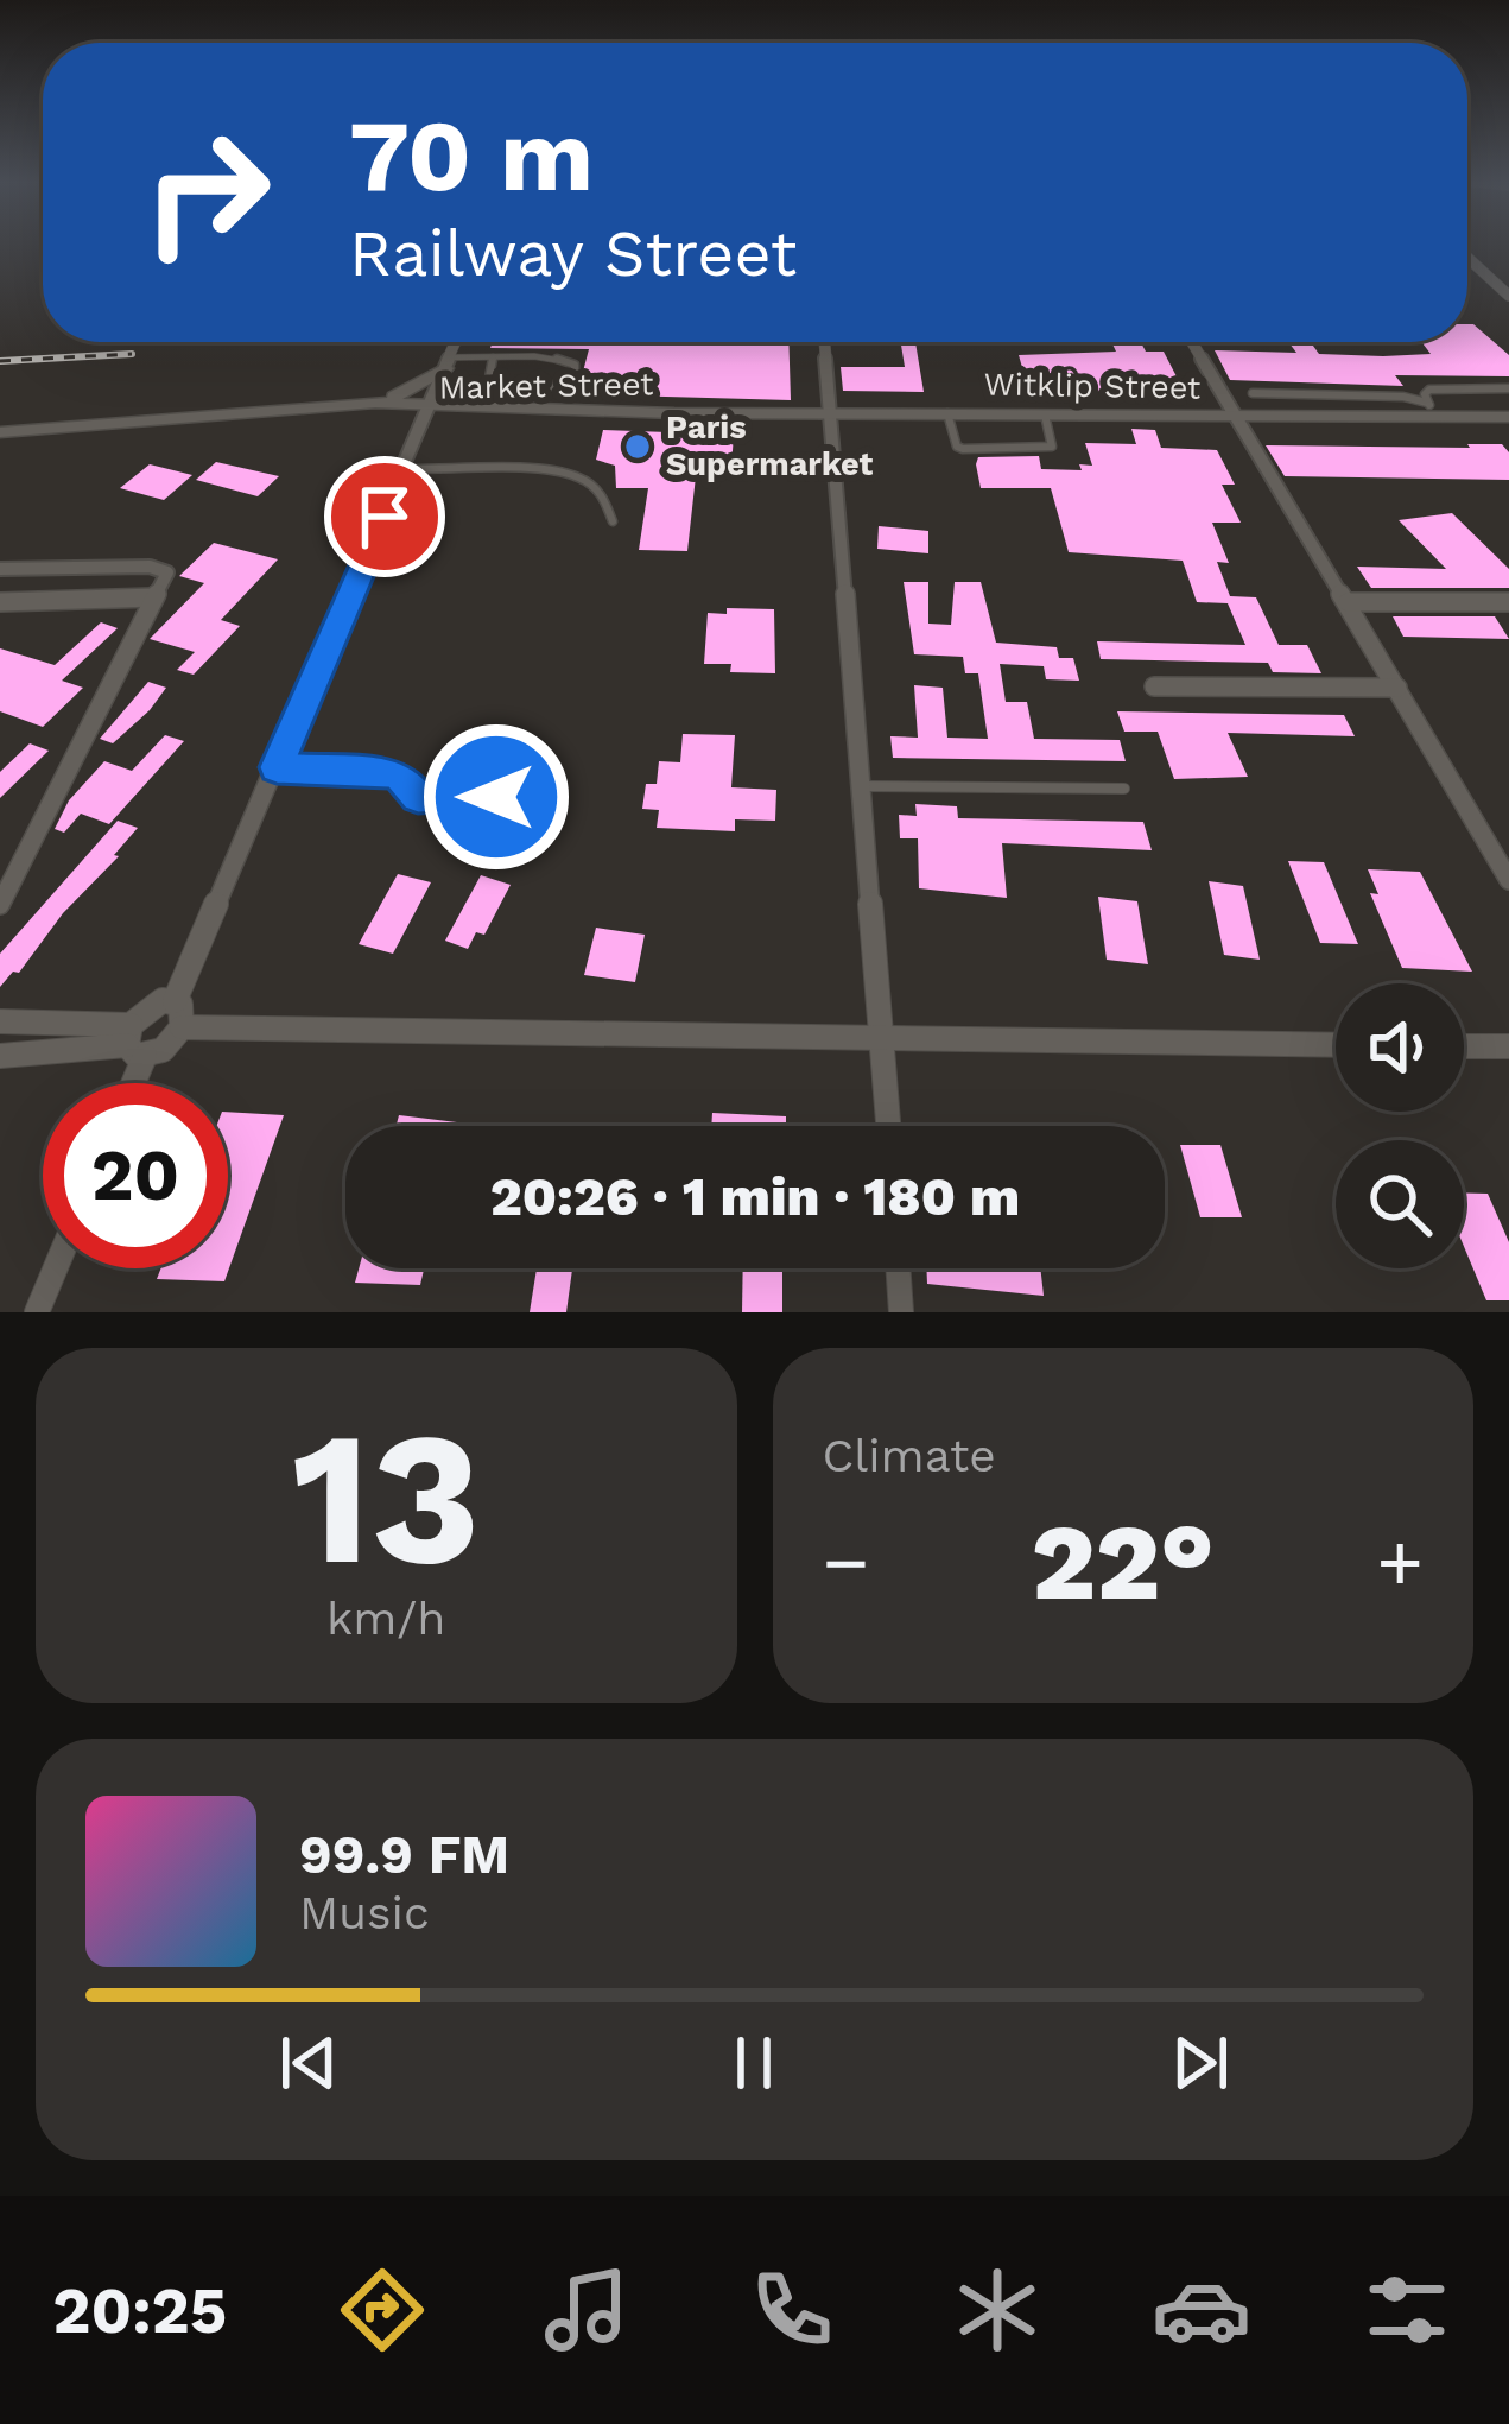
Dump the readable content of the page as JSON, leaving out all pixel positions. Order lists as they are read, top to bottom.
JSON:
{
  "streets": {
    "main road": ["Market Street", "Witklip Street"]
  },
  "crossings": [
    ["Market Street", "Witklip Street"]
  ],
  "places": ["Paris Supermarket"],
  "page": {
    "turn": ["70 m", "Railway Street"],
    "limit": "20",
    "trip": "20:26 · 1 min · 180 m",
    "tile": [
      ["13", "km/h"],
      "Climate"
    ],
    "heat": ["−", "22°", "+"],
    "song": ["99.9 FM", "Music"],
    "tabs": "20:25"
  }
}
